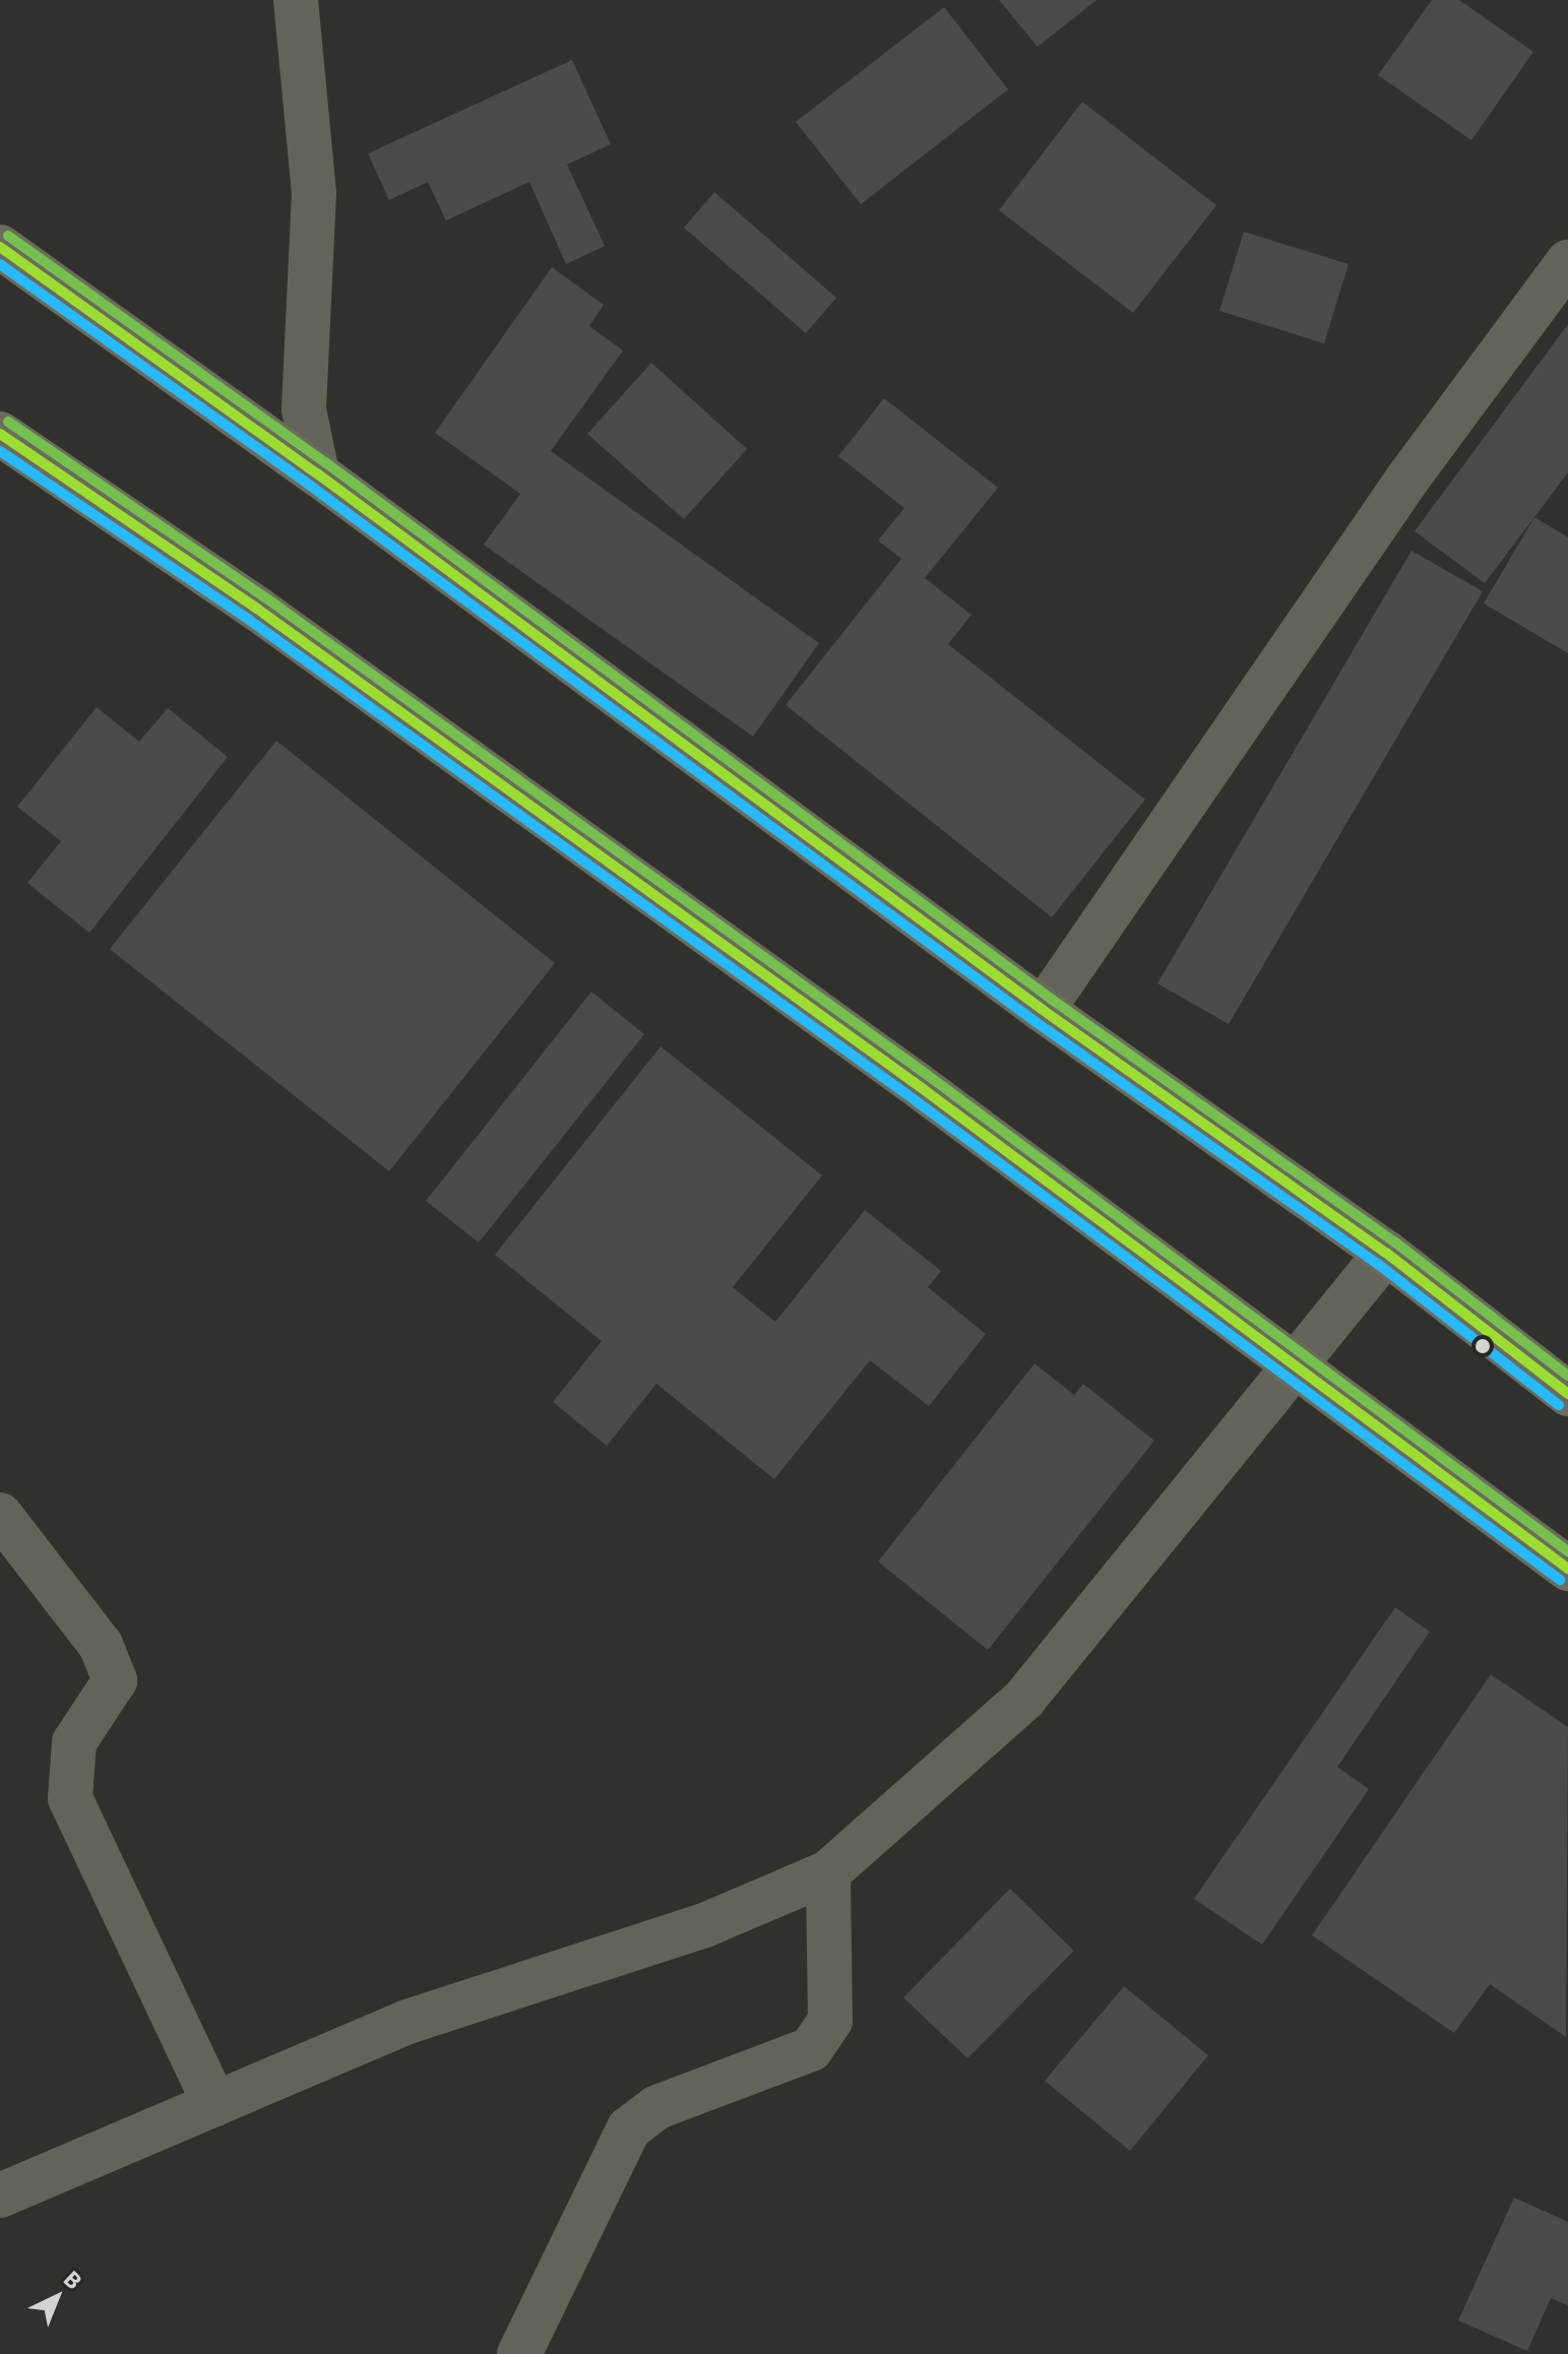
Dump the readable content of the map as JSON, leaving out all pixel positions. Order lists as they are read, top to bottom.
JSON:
{
  "north": "top right"
}
